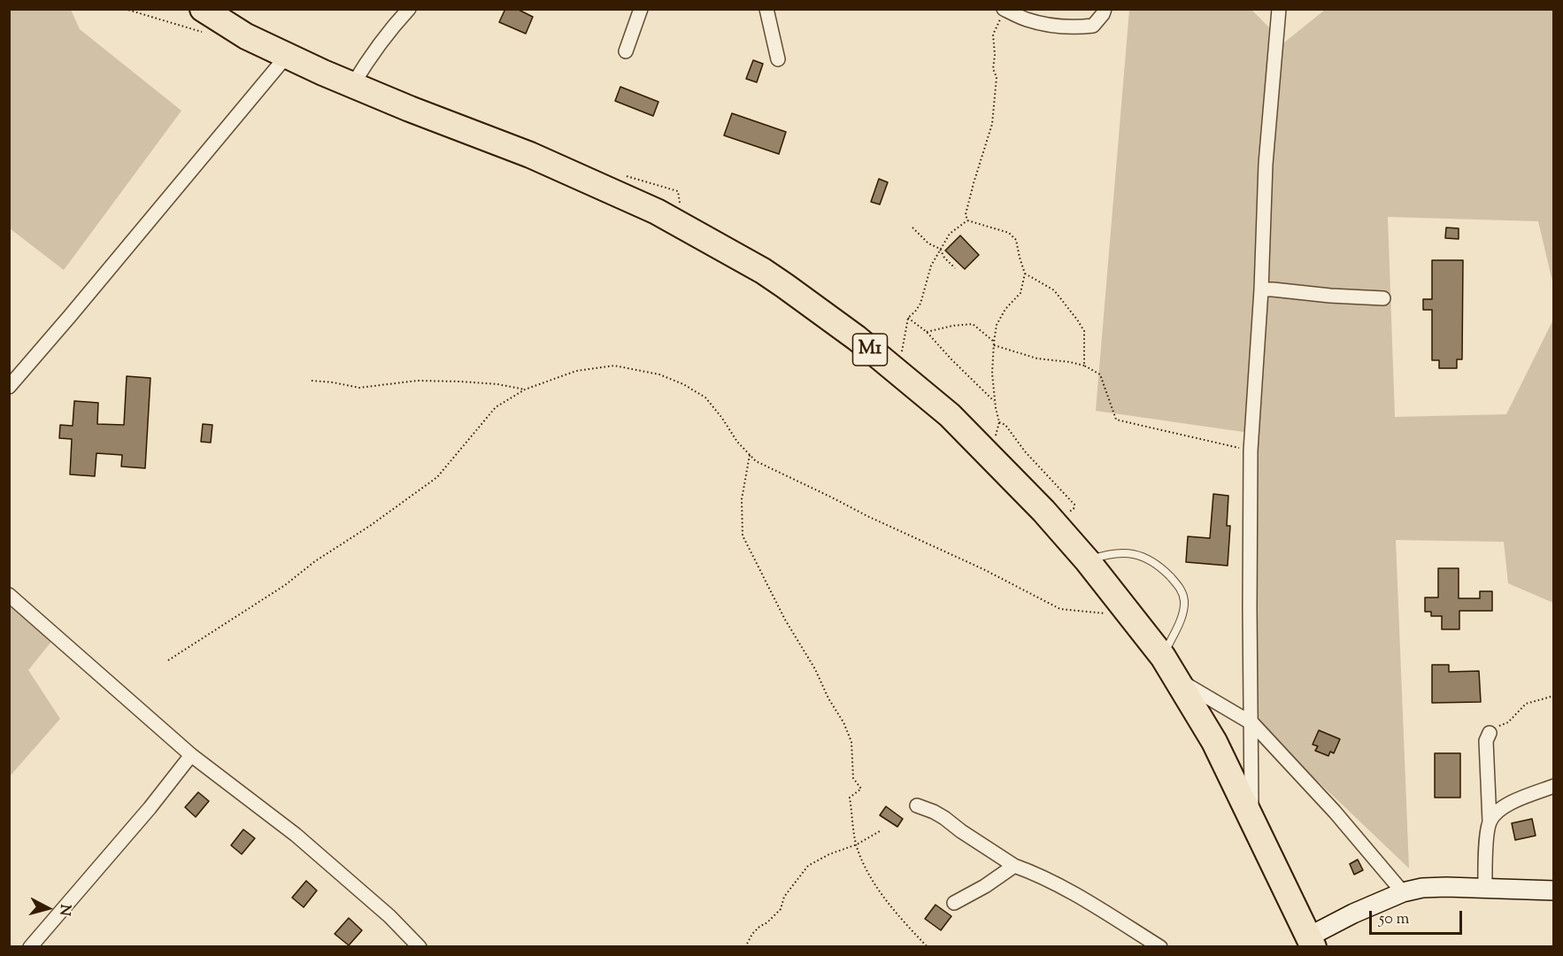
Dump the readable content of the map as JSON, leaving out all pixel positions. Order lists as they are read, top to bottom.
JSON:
{
  "streets": {
    "highway": ["M1"]
  },
  "scale_bar": "50 m",
  "north": "right"
}
